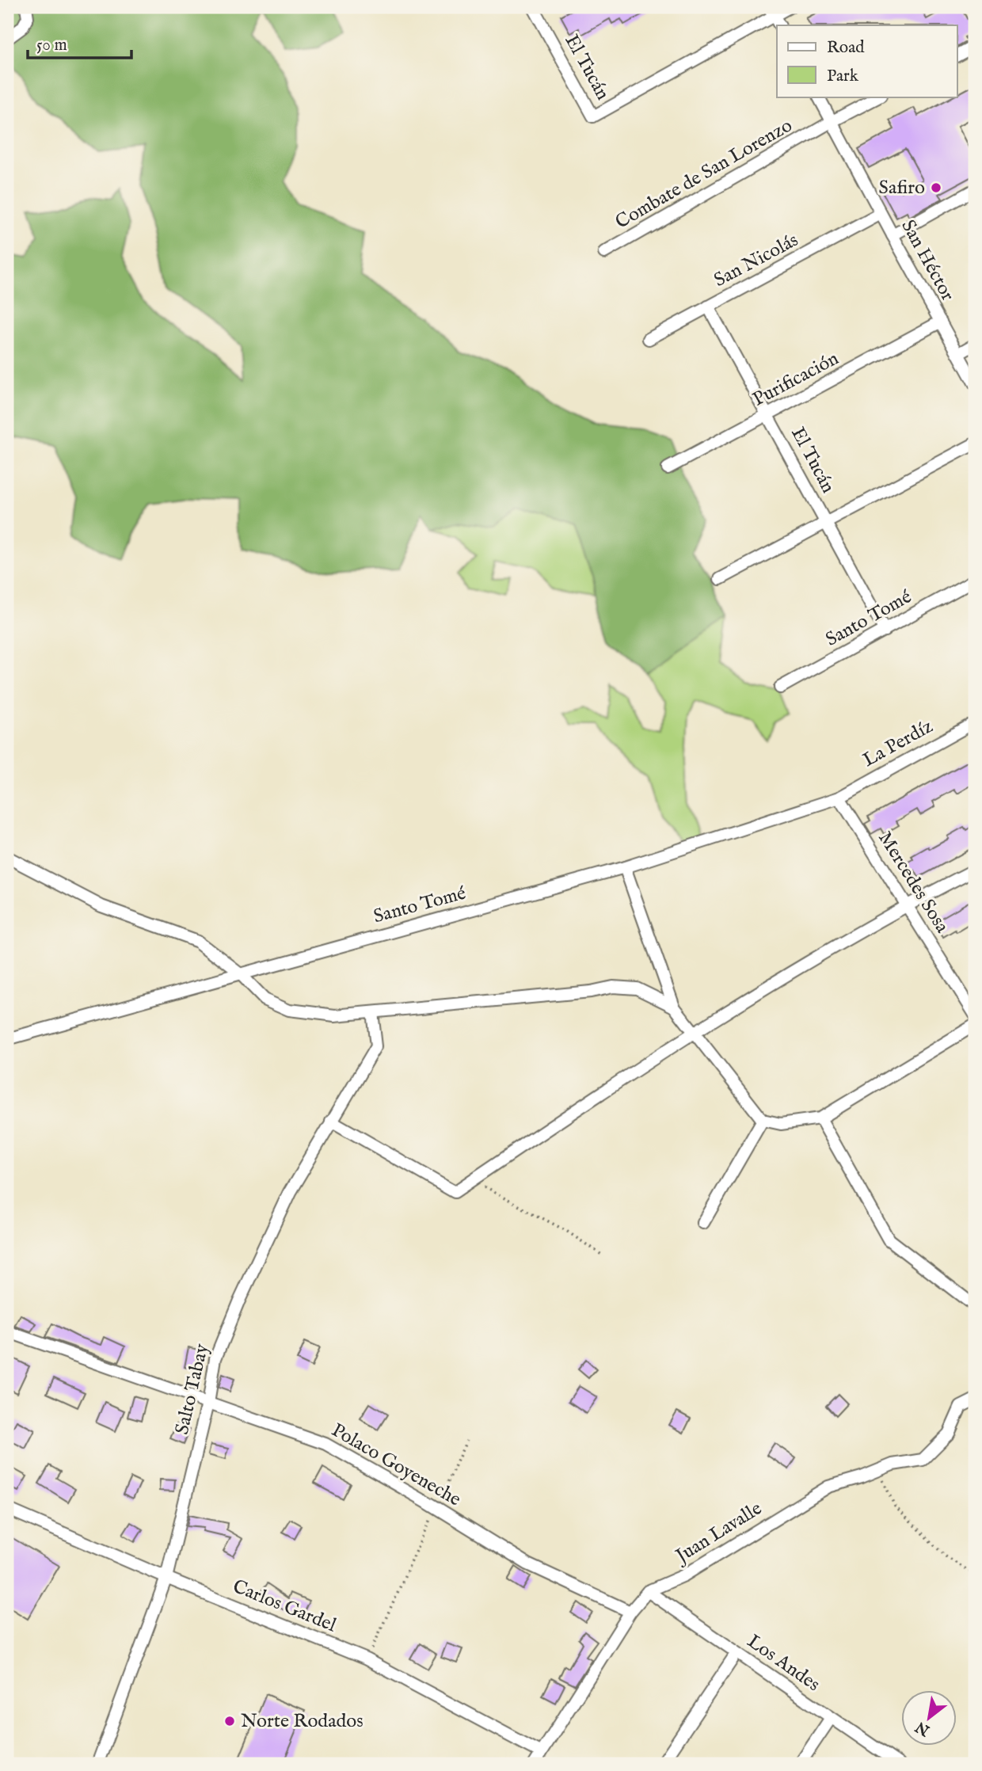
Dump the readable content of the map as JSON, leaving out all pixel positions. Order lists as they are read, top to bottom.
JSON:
{
  "streets": {
    "street": [
      "El Tucán",
      "Combate de San Lorenzo",
      "San Nicolás",
      "San Héctor",
      "Purificación",
      "Santo Tomé",
      "La Perdíz",
      "Mercedes Sosa",
      "Salto Tabay",
      "Polaco Goyeneche",
      "Juan Lavalle",
      "Carlos Gardel",
      "Los Andes"
    ]
  },
  "crossings": [
    ["El Tucán", "San Nicolás"],
    ["El Tucán", "Purificación"],
    ["El Tucán", "Santo Tomé"],
    ["Combate de San Lorenzo", "San Héctor"],
    ["San Nicolás", "San Héctor"],
    ["San Héctor", "Purificación"],
    ["Santo Tomé", "La Perdíz"],
    ["Santo Tomé", "Mercedes Sosa"],
    ["La Perdíz", "Mercedes Sosa"],
    ["Salto Tabay", "Polaco Goyeneche"],
    ["Salto Tabay", "Carlos Gardel"],
    ["Polaco Goyeneche", "Juan Lavalle"],
    ["Juan Lavalle", "Carlos Gardel"],
    ["Juan Lavalle", "Los Andes"]
  ],
  "places": ["Safiro", "Norte Rodados"],
  "legend": ["Road", "Park"],
  "scale_bar": "50 m",
  "north": "bottom left"
}
